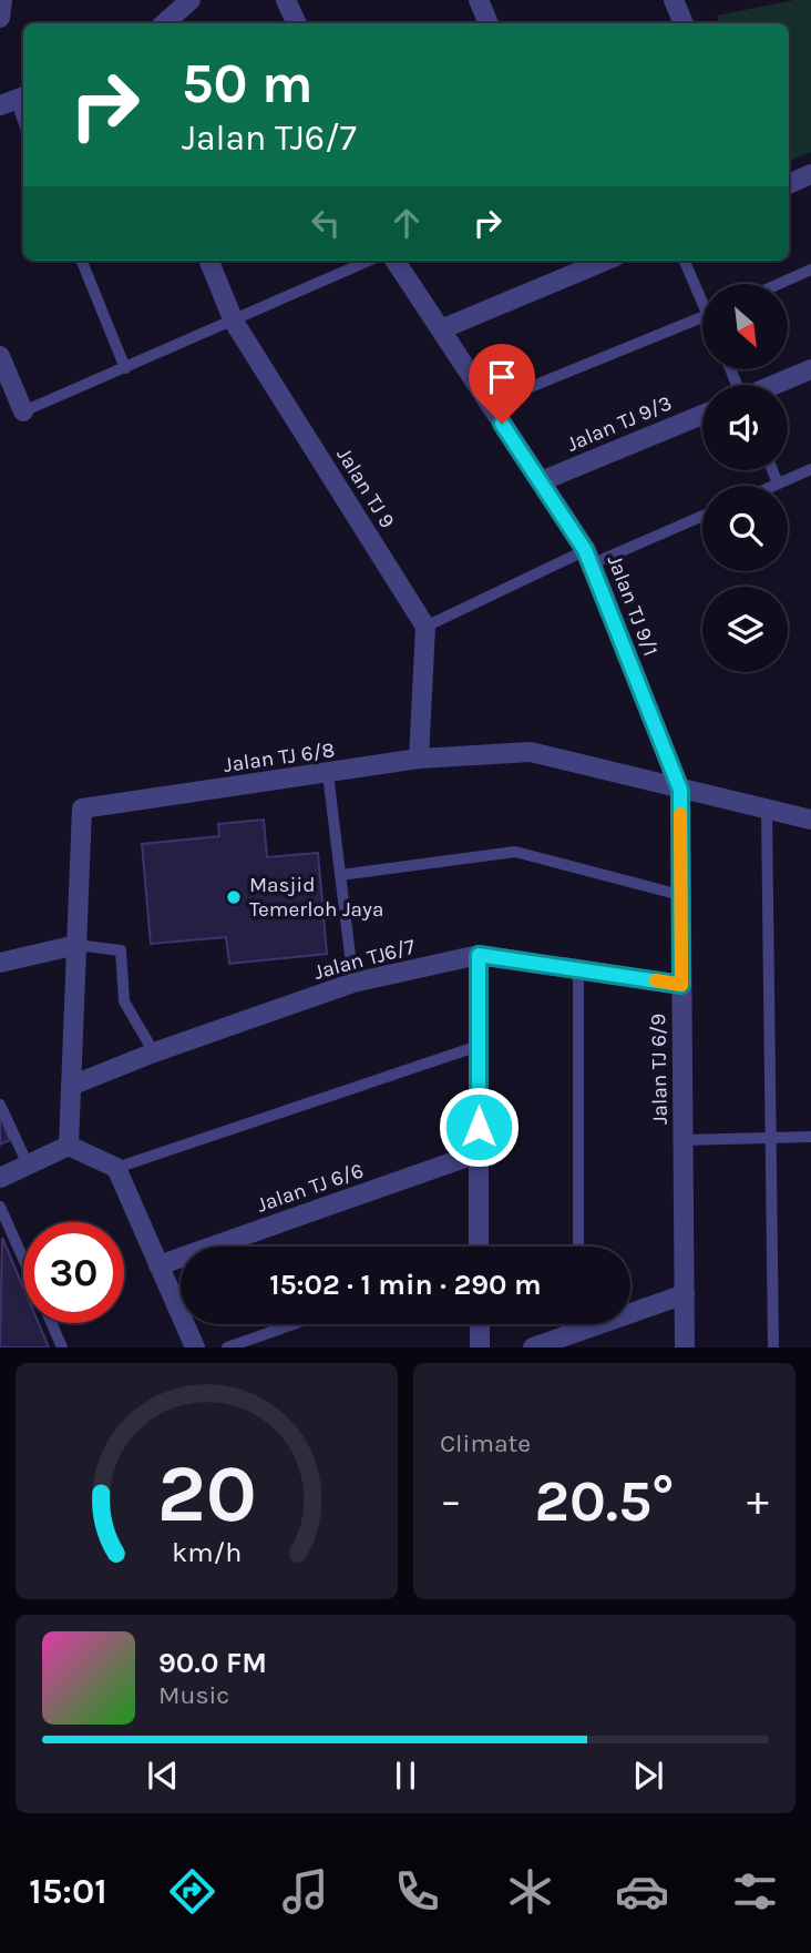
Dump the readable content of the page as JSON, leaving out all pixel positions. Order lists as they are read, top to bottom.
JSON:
{
  "streets": {
    "street": [
      "Jalan TJ 9/3",
      "Jalan TJ 9",
      "Jalan TJ 9/1",
      "Jalan TJ 6/8",
      "Jalan TJ6/7",
      "Jalan TJ 6/9",
      "Jalan TJ 6/6"
    ]
  },
  "crossings": [
    ["Jalan TJ 9/3", "Jalan TJ 9/1"],
    ["Jalan TJ 9/1", "Jalan TJ 6/8"],
    ["Jalan TJ 9/1", "Jalan TJ 6/9"],
    ["Jalan TJ 6/8", "Jalan TJ6/7"],
    ["Jalan TJ 6/8", "Jalan TJ 6/9"],
    ["Jalan TJ6/7", "Jalan TJ 6/9"]
  ],
  "places": ["Masjid Temerloh Jaya"],
  "north": "bottom right",
  "page": {
    "turn": ["50 m", "Jalan TJ6/7"],
    "limit": "30",
    "trip": "15:02 · 1 min · 290 m",
    "tile": "Climate",
    "heat": ["−", "20.5°", "+"],
    "song": ["90.0 FM", "Music"],
    "tabs": "15:01",
    "gauge": ["20", "km/h"]
  }
}
